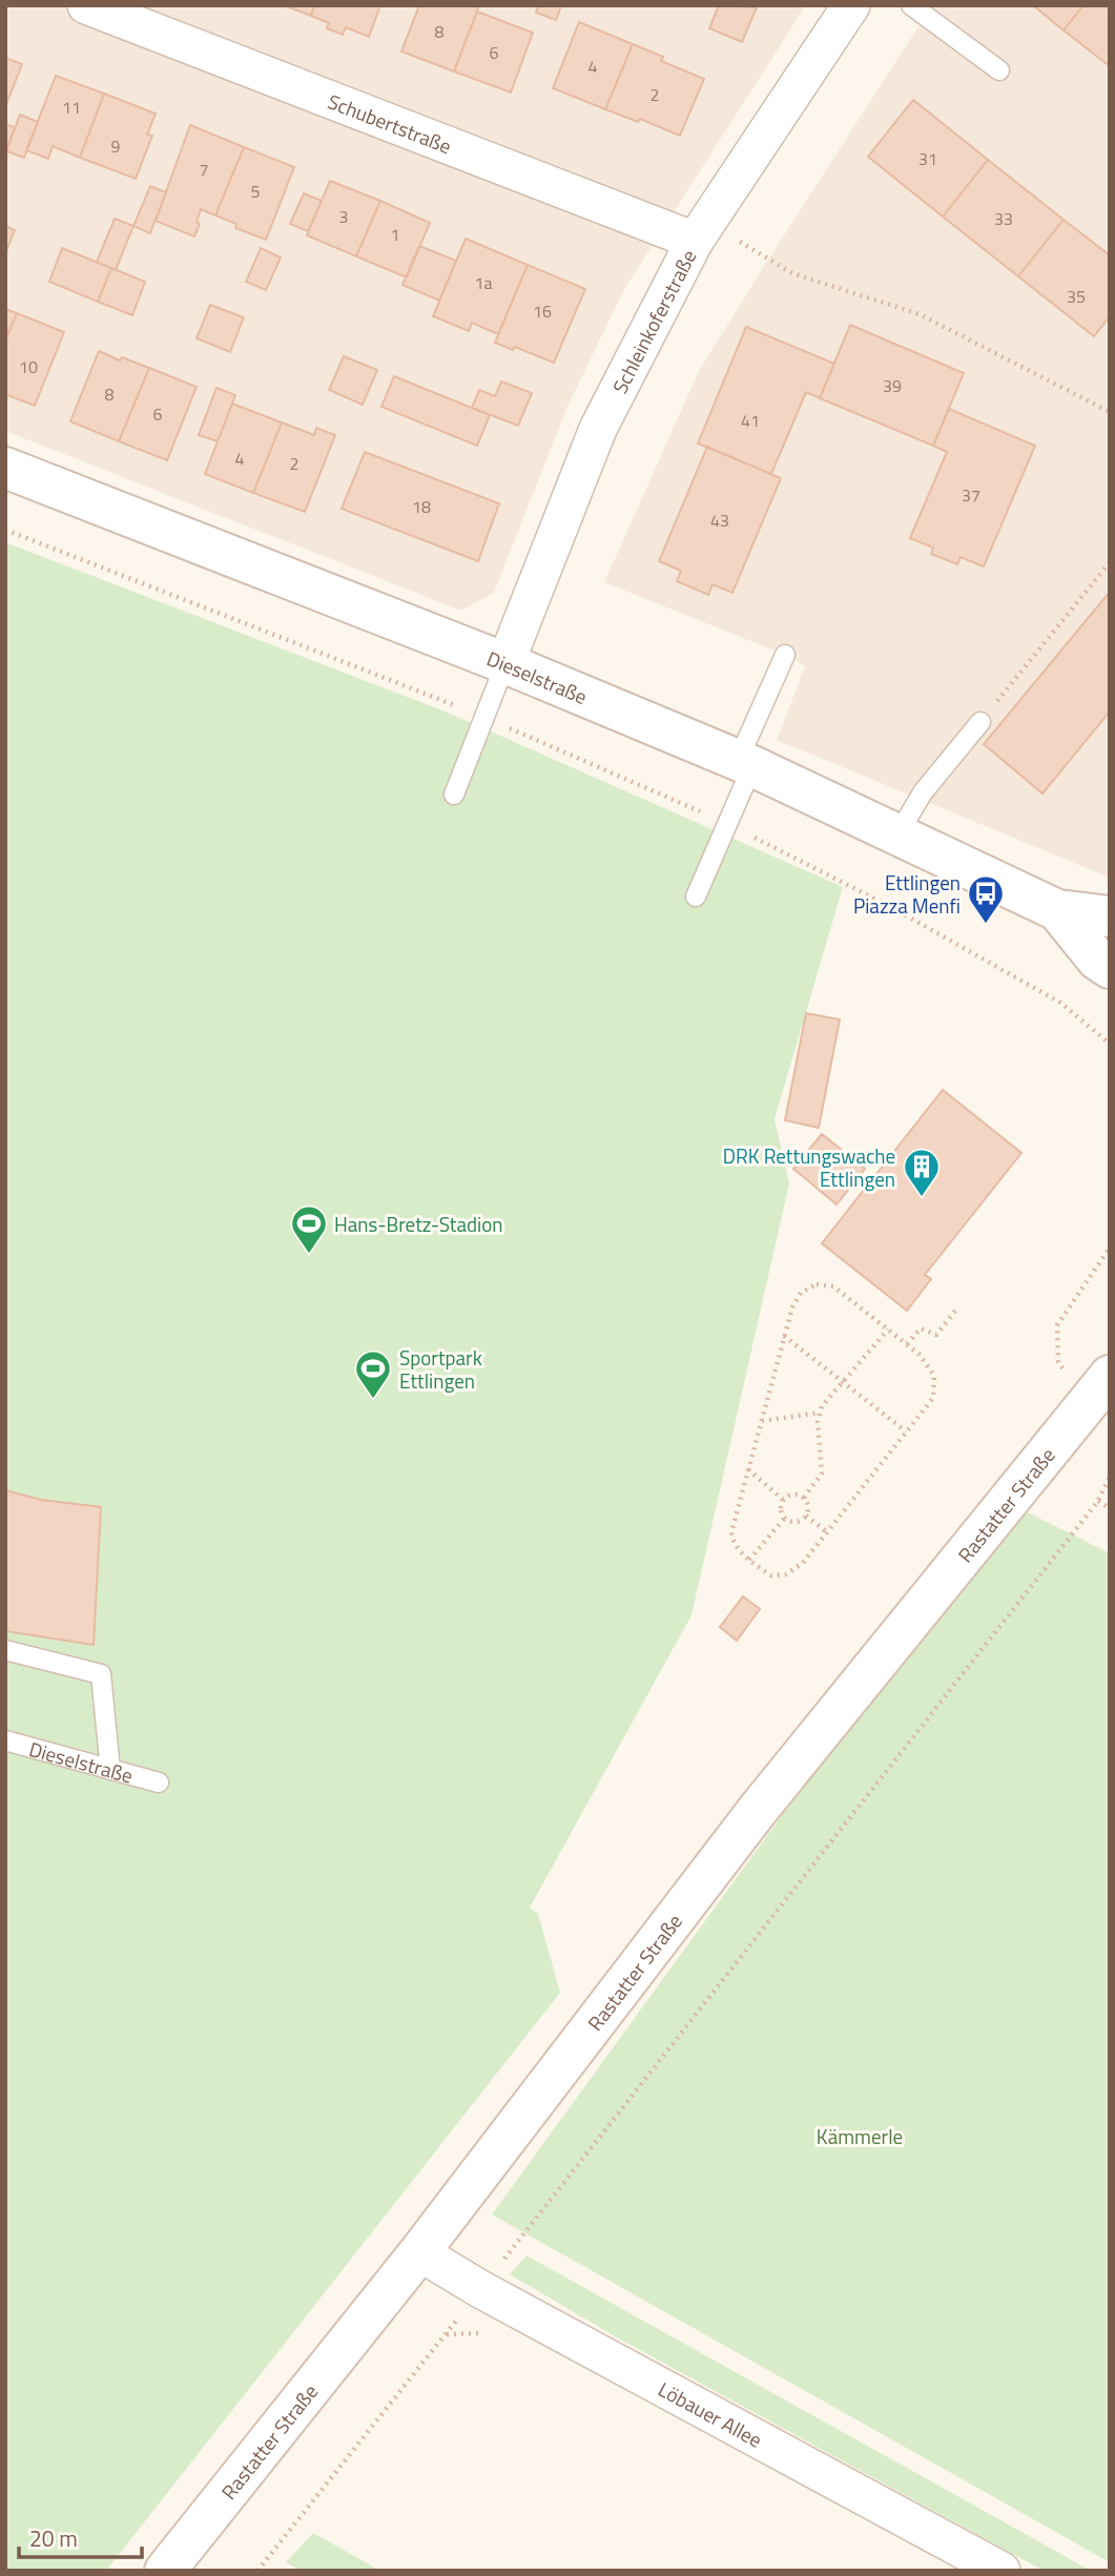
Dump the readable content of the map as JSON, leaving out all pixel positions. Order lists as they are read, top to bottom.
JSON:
{
  "streets": {
    "main road": ["Dieselstraße", "Rastatter Straße"],
    "street": ["Schubertstraße", "Schleinkoferstraße", "Löbauer Allee"]
  },
  "crossings": [
    ["Schubertstraße", "Schleinkoferstraße"],
    ["Schleinkoferstraße", "Dieselstraße"],
    ["Rastatter Straße", "Löbauer Allee"]
  ],
  "parks": ["Kämmerle"],
  "places": {
    "bus stop": ["Ettlingen Piazza Menfi"],
    "building": ["DRK Rettungswache Ettlingen"],
    "sports": ["Hans-Bretz-Stadion", "Sportpark Ettlingen"]
  },
  "house_numbers": [
    "8",
    "6",
    "4",
    "2",
    "11",
    "9",
    "31",
    "7",
    "5",
    "3",
    "33",
    "1",
    "1a",
    "35",
    "16",
    "10",
    "39",
    "8",
    "6",
    "41",
    "4",
    "2",
    "37",
    "18",
    "43"
  ],
  "scale_bar": "20 m"
}
